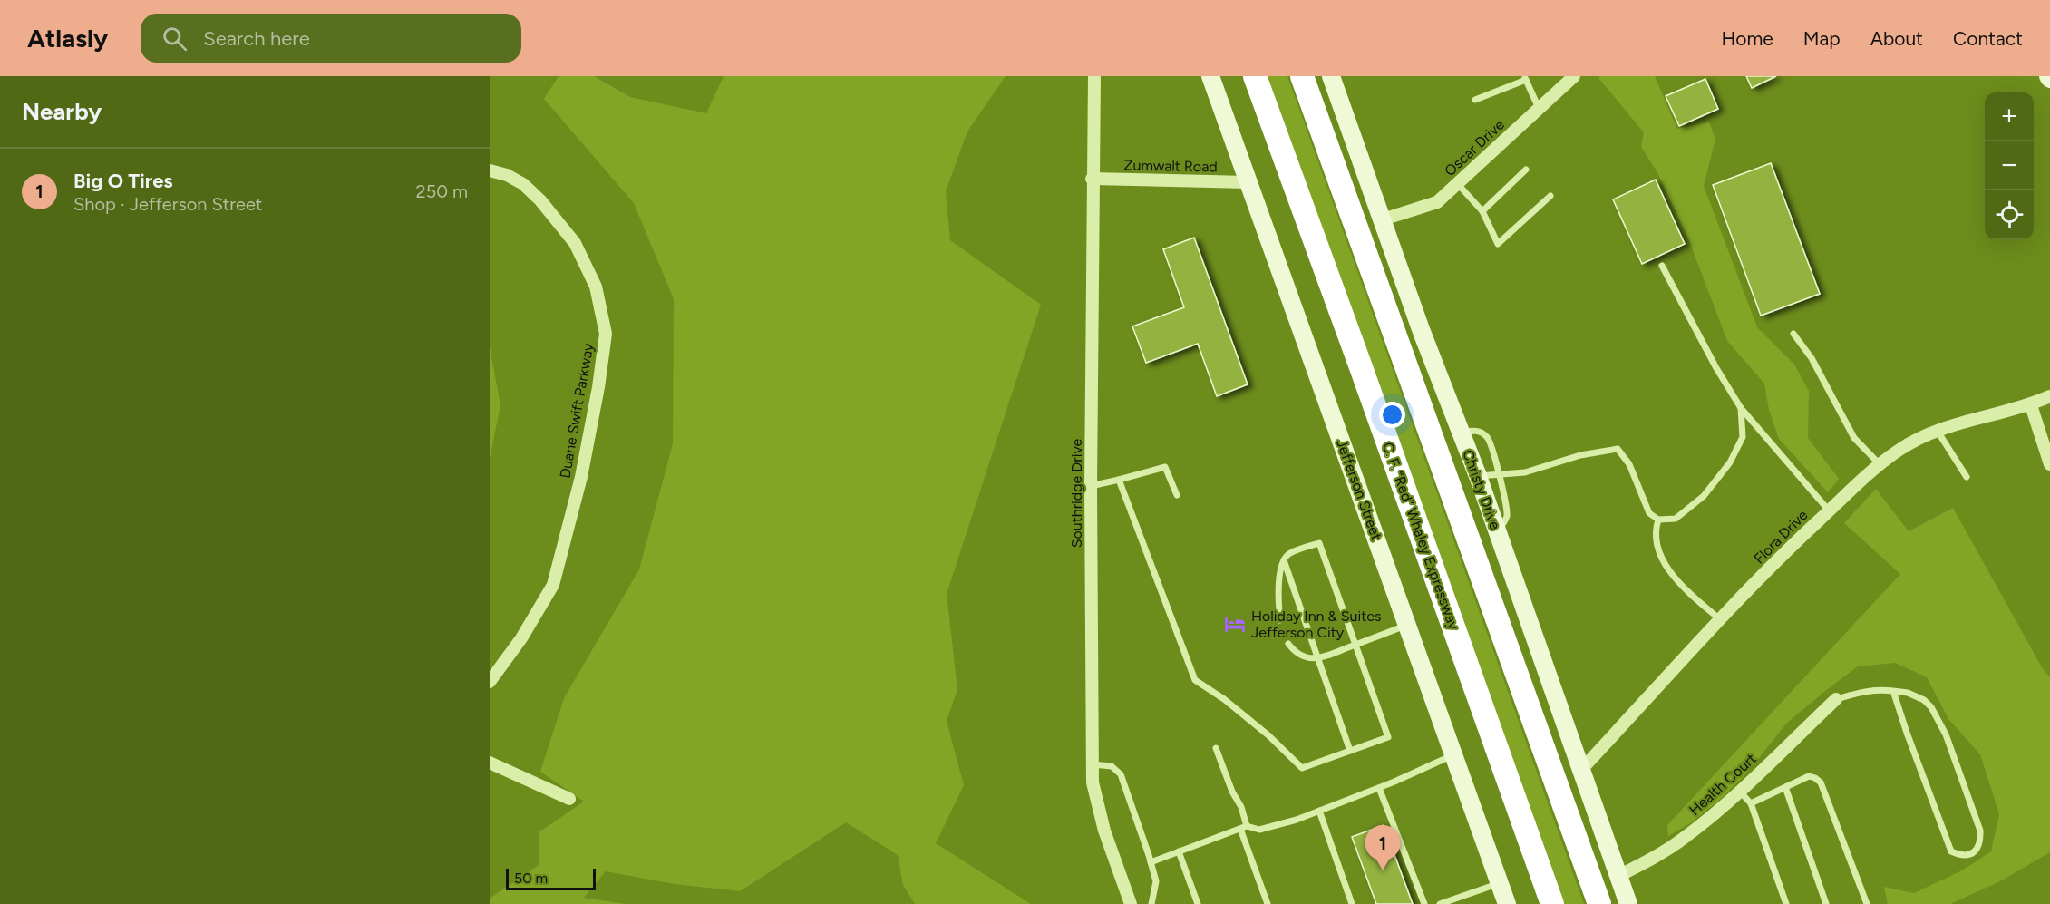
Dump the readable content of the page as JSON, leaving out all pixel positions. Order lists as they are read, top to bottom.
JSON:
{
  "streets": {
    "highway": ["C. F. “Red” Whaley Expressway"],
    "street": [
      "Oscar Drive",
      "Zumwalt Road",
      "Duane Swift Parkway",
      "Jefferson Street",
      "Christy Drive",
      "Southridge Drive",
      "Flora Drive",
      "Health Court"
    ]
  },
  "crossings": [
    ["Oscar Drive", "Christy Drive"],
    ["Zumwalt Road", "Jefferson Street"],
    ["Zumwalt Road", "Southridge Drive"],
    ["Christy Drive", "Flora Drive"],
    ["Christy Drive", "Health Court"]
  ],
  "places": {
    "hotel": ["Holiday Inn & Suites Jefferson City"]
  },
  "scale_bar": "50 m",
  "page": {
    "header": "Atlasly",
    "search": "Search here",
    "nav": [
      "Home",
      "Map",
      "About",
      "Contact"
    ],
    "heading": "Nearby",
    "map_buttons": ["+", "−"],
    "list": [
      {
        "mark": "1",
        "name": "Big O Tires",
        "note": "Shop · Jefferson Street",
        "value": "250 m"
      }
    ],
    "pins": "1",
    "scale": "50 m"
  }
}
